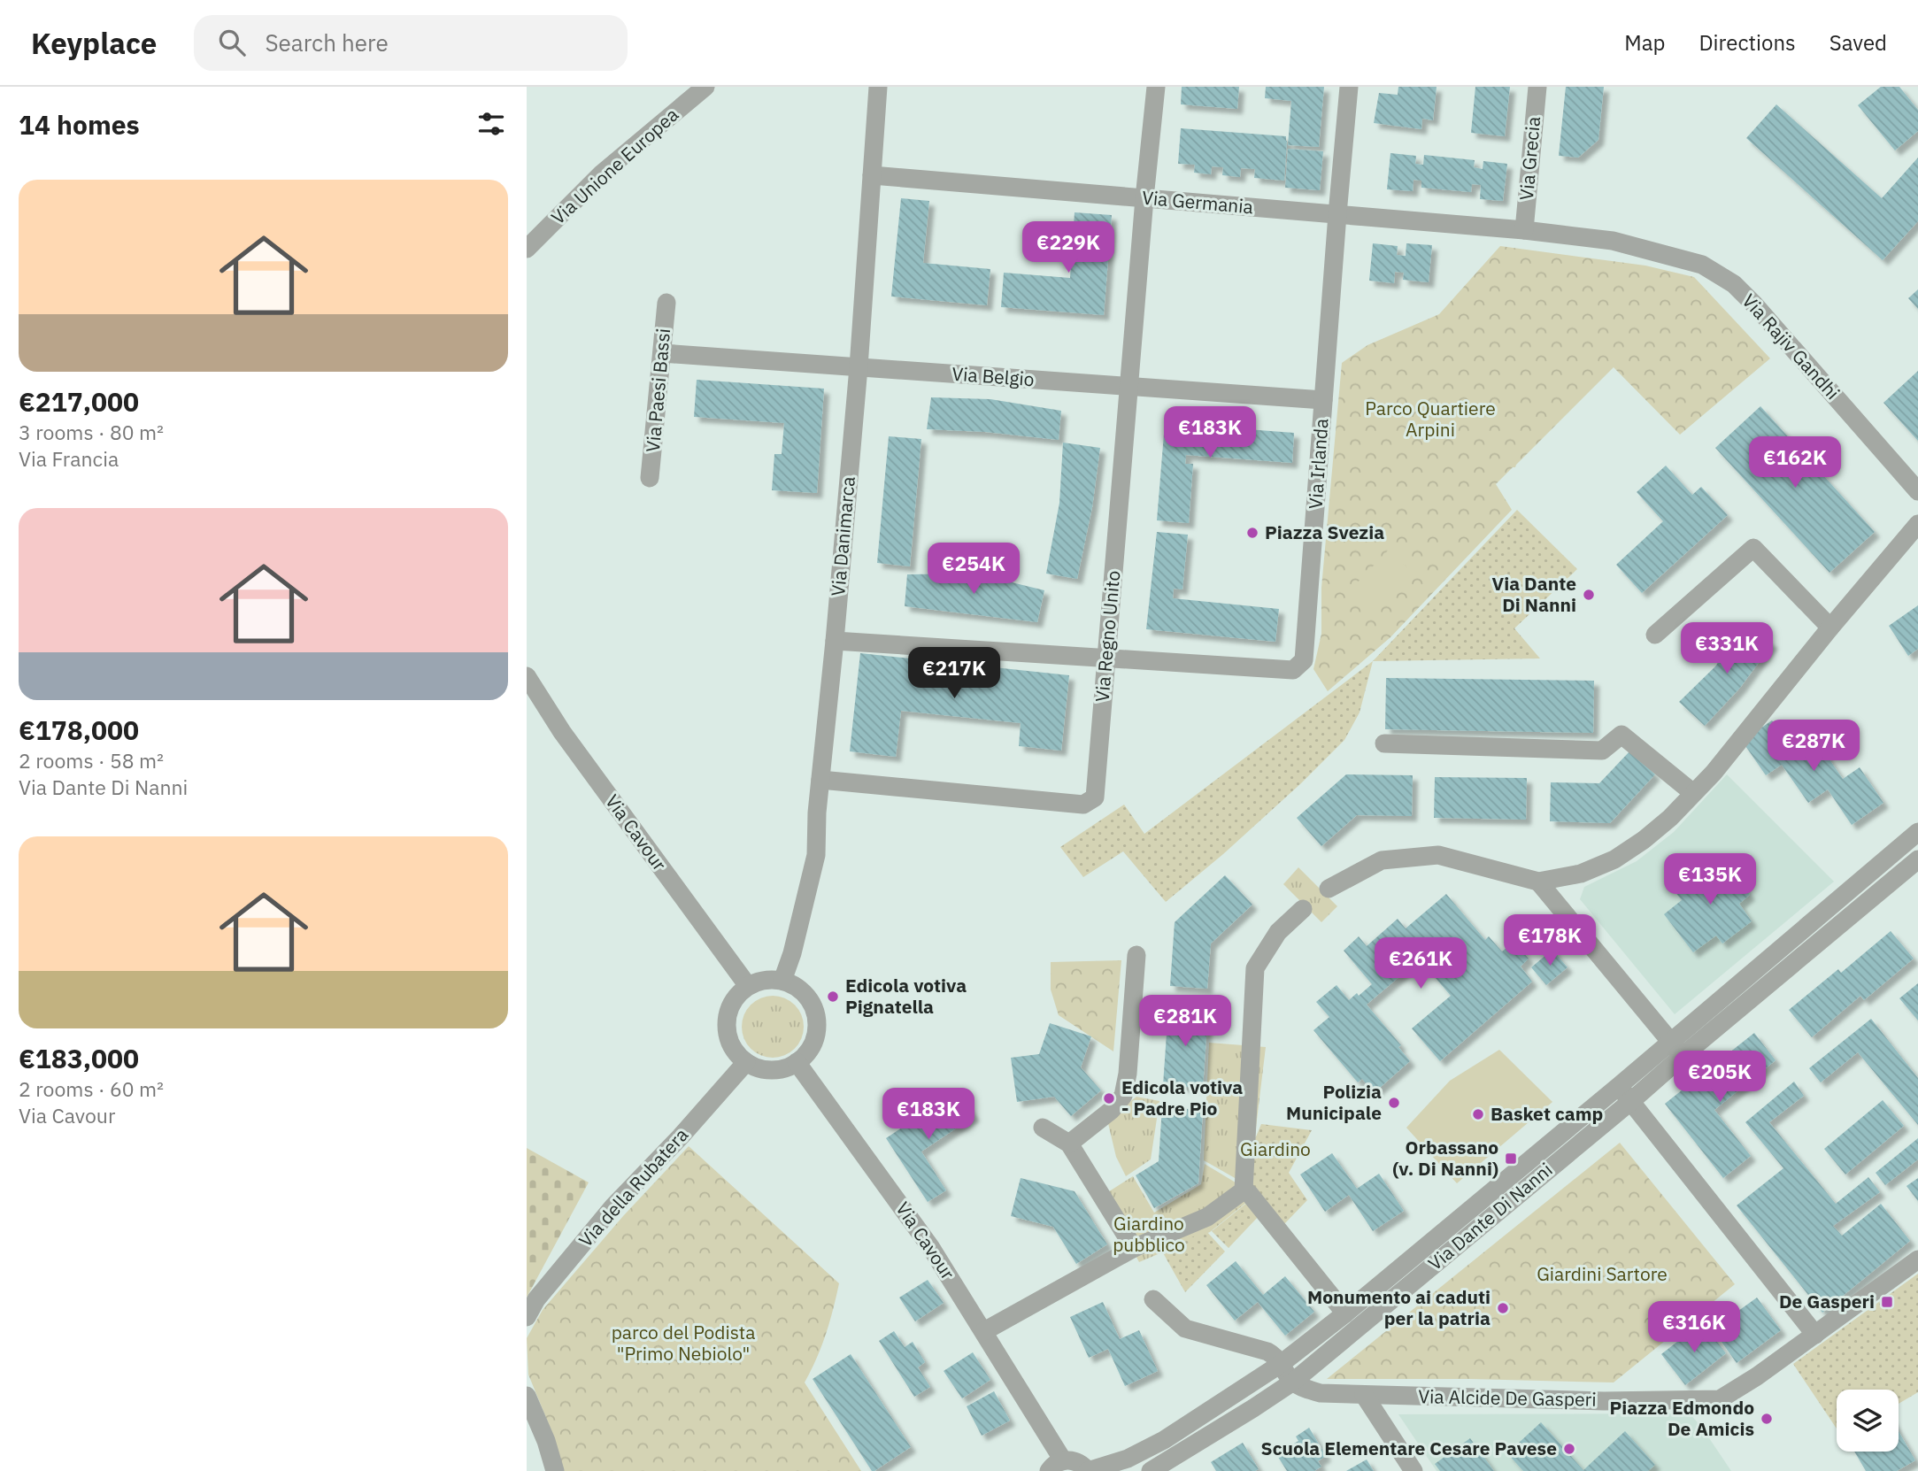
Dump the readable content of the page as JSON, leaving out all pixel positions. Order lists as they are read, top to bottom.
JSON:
{
  "streets": {
    "street": [
      "Via Grecia",
      "Via Unione Europea",
      "Via Germania",
      "Via Rajiv Gandhi",
      "Via Belgio",
      "Via Paesi Bassi",
      "Via Irlanda",
      "Via Danimarca",
      "Via Regno Unito",
      "Via Cavour",
      "Via della Rubatera",
      "Via Dante Di Nanni",
      "Via Alcide De Gasperi"
    ]
  },
  "crossings": [
    ["Via Grecia", "Via Germania"],
    ["Via Grecia", "Via Rajiv Gandhi"],
    ["Via Germania", "Via Rajiv Gandhi"],
    ["Via Germania", "Via Irlanda"],
    ["Via Germania", "Via Danimarca"],
    ["Via Germania", "Via Regno Unito"],
    ["Via Belgio", "Via Paesi Bassi"],
    ["Via Belgio", "Via Irlanda"],
    ["Via Belgio", "Via Danimarca"],
    ["Via Belgio", "Via Regno Unito"],
    ["Via Irlanda", "Via Danimarca"],
    ["Via Irlanda", "Via Regno Unito"],
    ["Via Danimarca", "Via Regno Unito"],
    ["Via Danimarca", "Via Cavour"],
    ["Via Danimarca", "Via della Rubatera"],
    ["Via Cavour", "Via della Rubatera"],
    ["Via Cavour", "Via Dante Di Nanni"],
    ["Via Dante Di Nanni", "Via Alcide De Gasperi"]
  ],
  "parks": [
    "Parco Quartiere Arpini",
    "Giardino",
    "Giardino pubblico",
    "Giardini Sartore",
    "parco del Podista \"Primo Nebiolo\""
  ],
  "places": {
    "other": [
      "Piazza Svezia",
      "Via Dante Di Nanni",
      "Edicola votiva Pignatella",
      "Edicola votiva - Padre Pio",
      "Polizia Municipale",
      "Basket camp",
      "Monumento ai caduti per la patria",
      "Piazza Edmondo De Amicis",
      "Scuola Elementare Cesare Pavese"
    ],
    "transit": ["Orbassano (v. Di Nanni)", "De Gasperi"]
  },
  "page": {
    "header": "Keyplace",
    "search": "Search here",
    "nav": ["Map", "Directions", "Saved"],
    "heading": "14 homes",
    "list": [
      {
        "name": "€217,000",
        "note": "3 rooms · 80 m² · Via Francia"
      },
      {
        "name": "€178,000",
        "note": "2 rooms · 58 m² · Via Dante Di Nanni"
      },
      {
        "name": "€183,000",
        "note": "2 rooms · 60 m² · Via Cavour"
      }
    ],
    "price": [
      "€229K",
      "€183K",
      "€162K",
      "€254K",
      "€331K",
      "€217K",
      "€287K",
      "€135K",
      "€178K",
      "€261K",
      "€281K",
      "€205K",
      "€183K",
      "€316K"
    ]
  }
}
